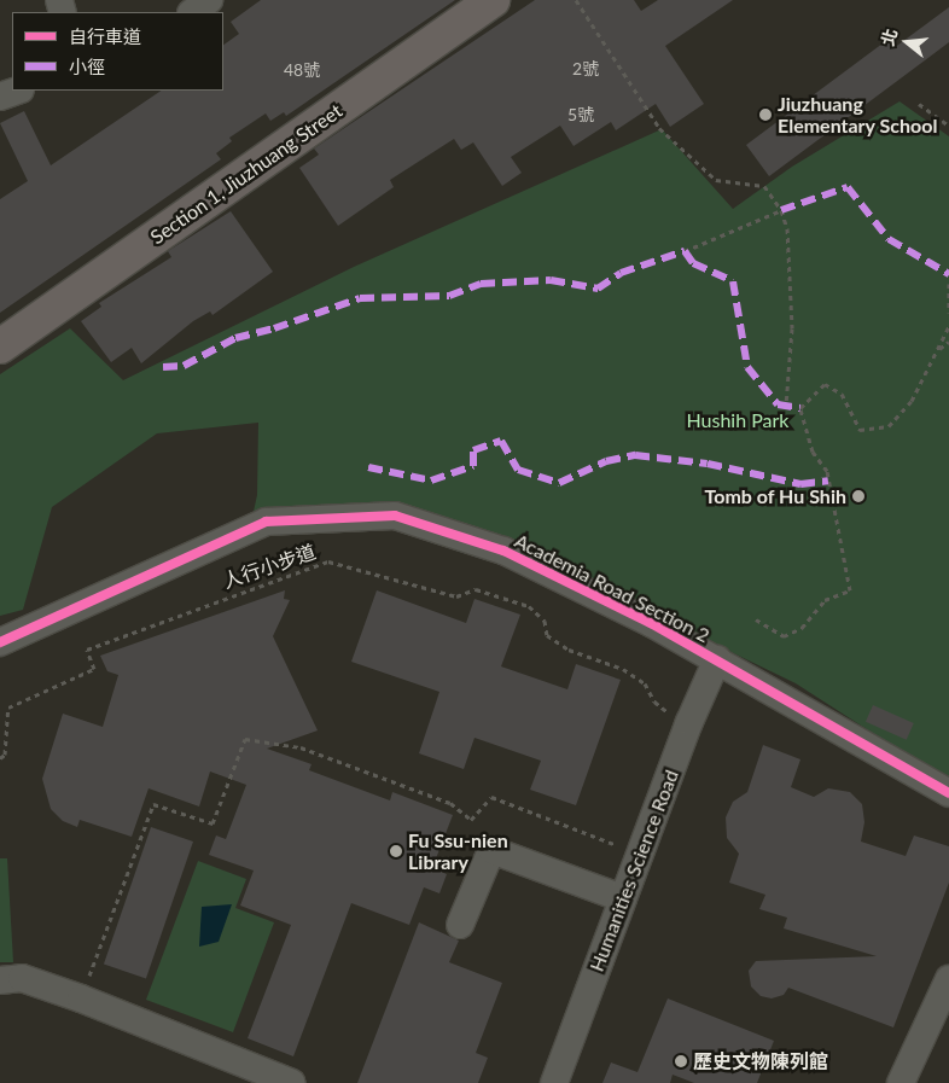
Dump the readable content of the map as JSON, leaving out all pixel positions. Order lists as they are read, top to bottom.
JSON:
{
  "streets": {
    "main road": ["Section 1, Jiuzhuang Street"],
    "street": ["Academia Road Section 2", "Humanities Science Road"],
    "path": ["人行小步道"]
  },
  "crossings": [
    ["人行小步道", "Humanities Science Road"],
    ["Academia Road Section 2", "Humanities Science Road"]
  ],
  "parks": ["Hushih Park"],
  "places": [
    "Jiuzhuang Elementary School",
    "Tomb of Hu Shih",
    "Fu Ssu-nien Library",
    "歷史文物陳列館"
  ],
  "house_numbers": ["2號", "48號", "5號"],
  "legend": ["自行車道", "小徑"],
  "north": "left"
}
